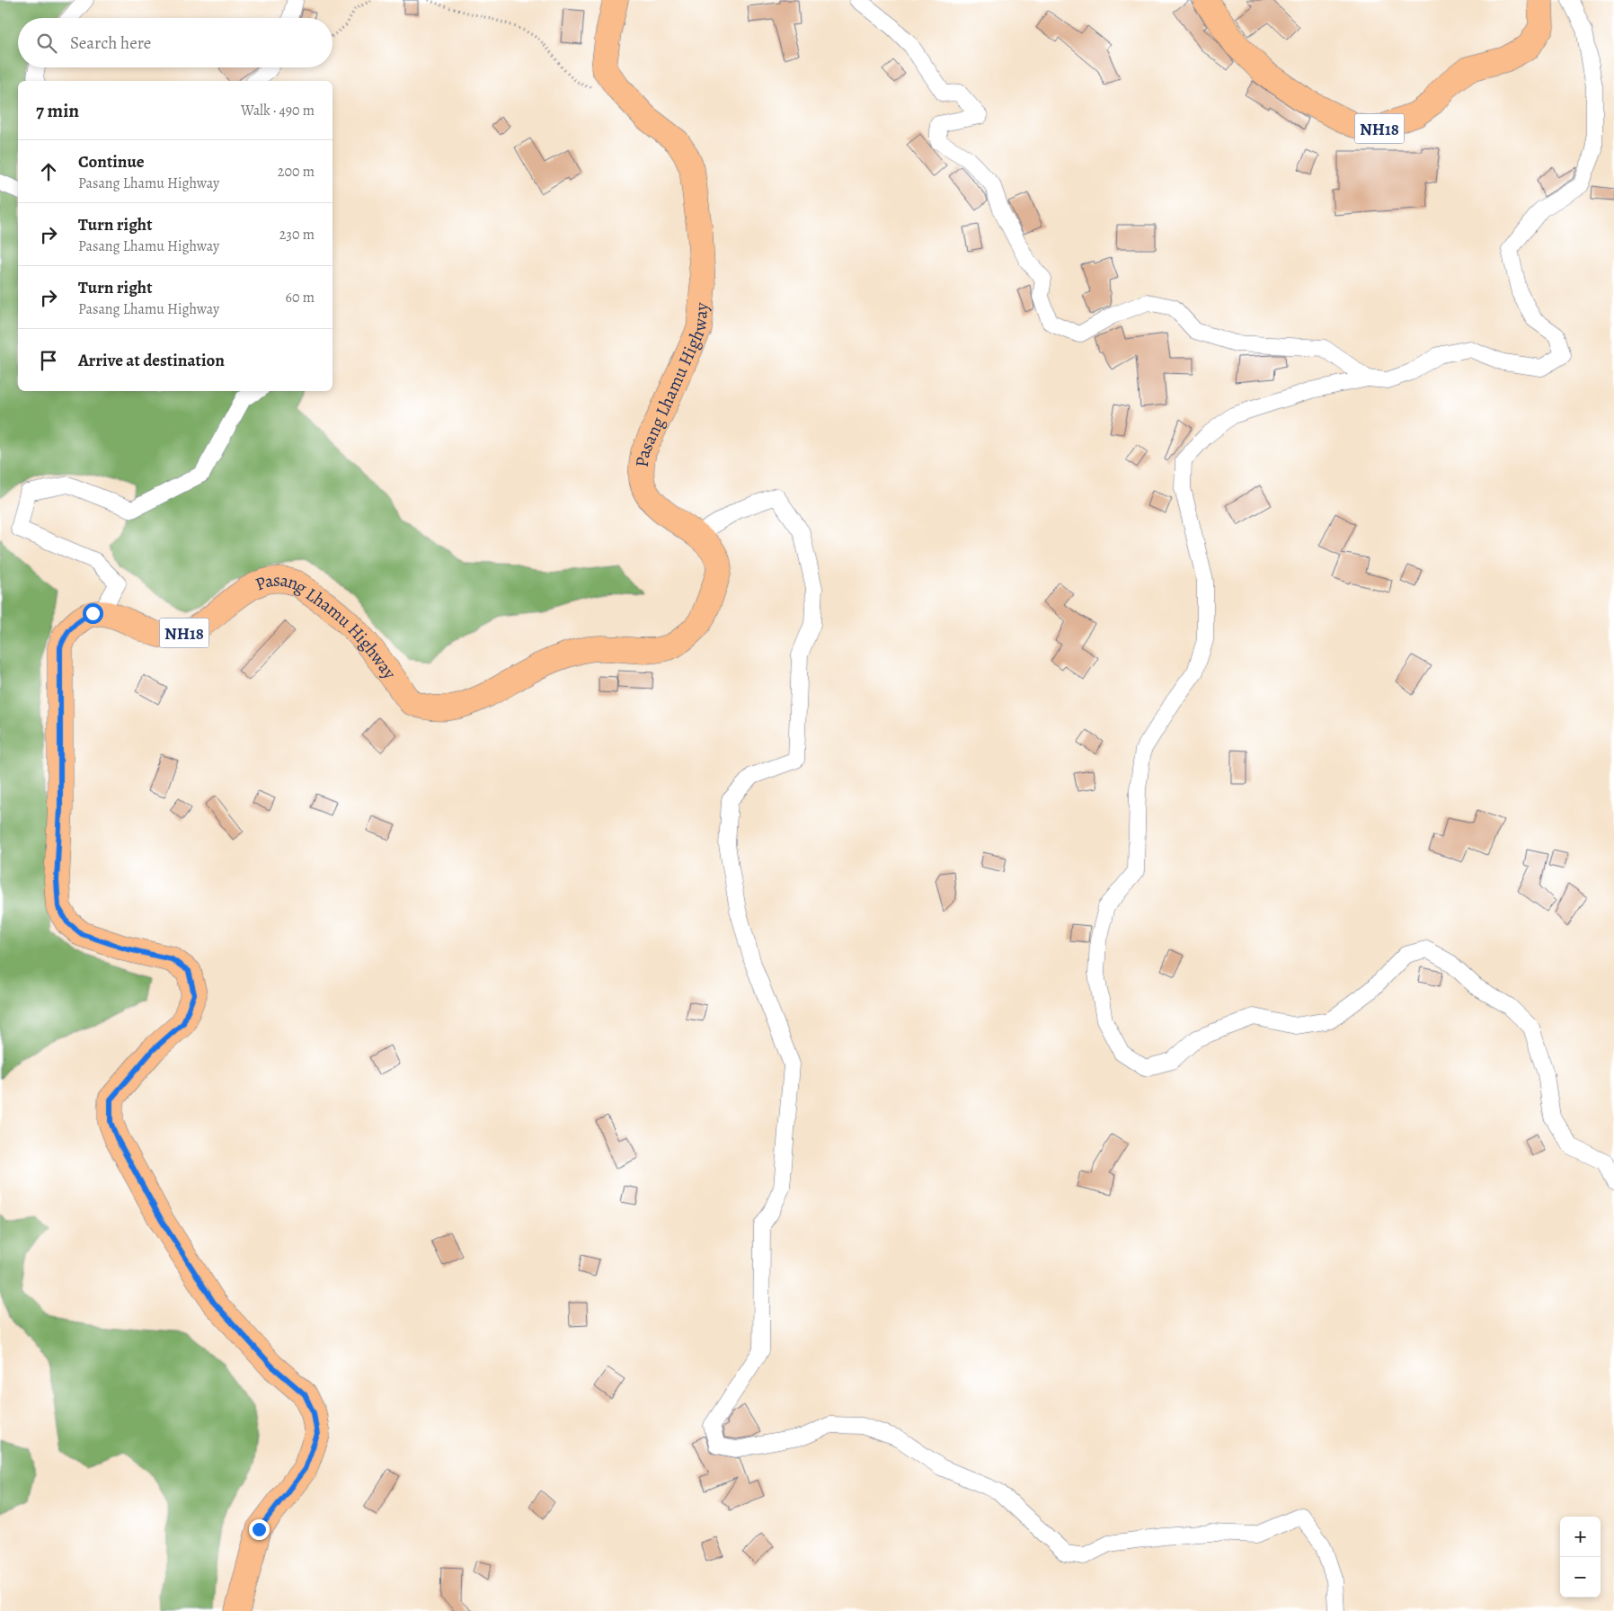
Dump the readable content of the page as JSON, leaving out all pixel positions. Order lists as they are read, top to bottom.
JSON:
{
  "streets": {
    "main road": ["NH18", "Pasang Lhamu Highway"]
  },
  "page": {
    "search": "Search here",
    "heading": ["7 min", "Walk · 490 m"],
    "list": [
      ["Continue", "Pasang Lhamu Highway", "200 m"],
      ["Turn right", "Pasang Lhamu Highway", "230 m"],
      ["Turn right", "Pasang Lhamu Highway", "60 m"],
      "Arrive at destination"
    ],
    "map_buttons": ["+", "−"]
  }
}
